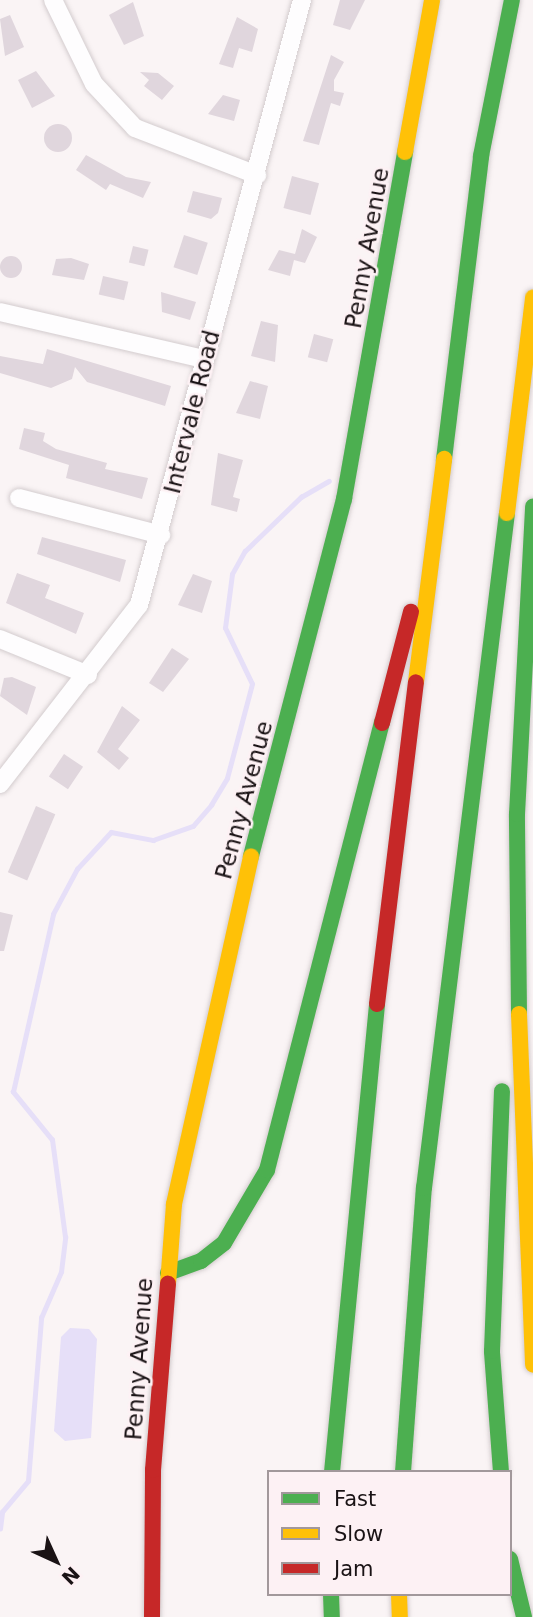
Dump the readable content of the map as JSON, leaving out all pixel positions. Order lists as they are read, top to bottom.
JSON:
{
  "streets": {
    "main road": ["Penny Avenue"],
    "street": ["Intervale Road"]
  },
  "legend": ["Fast", "Slow", "Jam"],
  "north": "bottom right"
}
